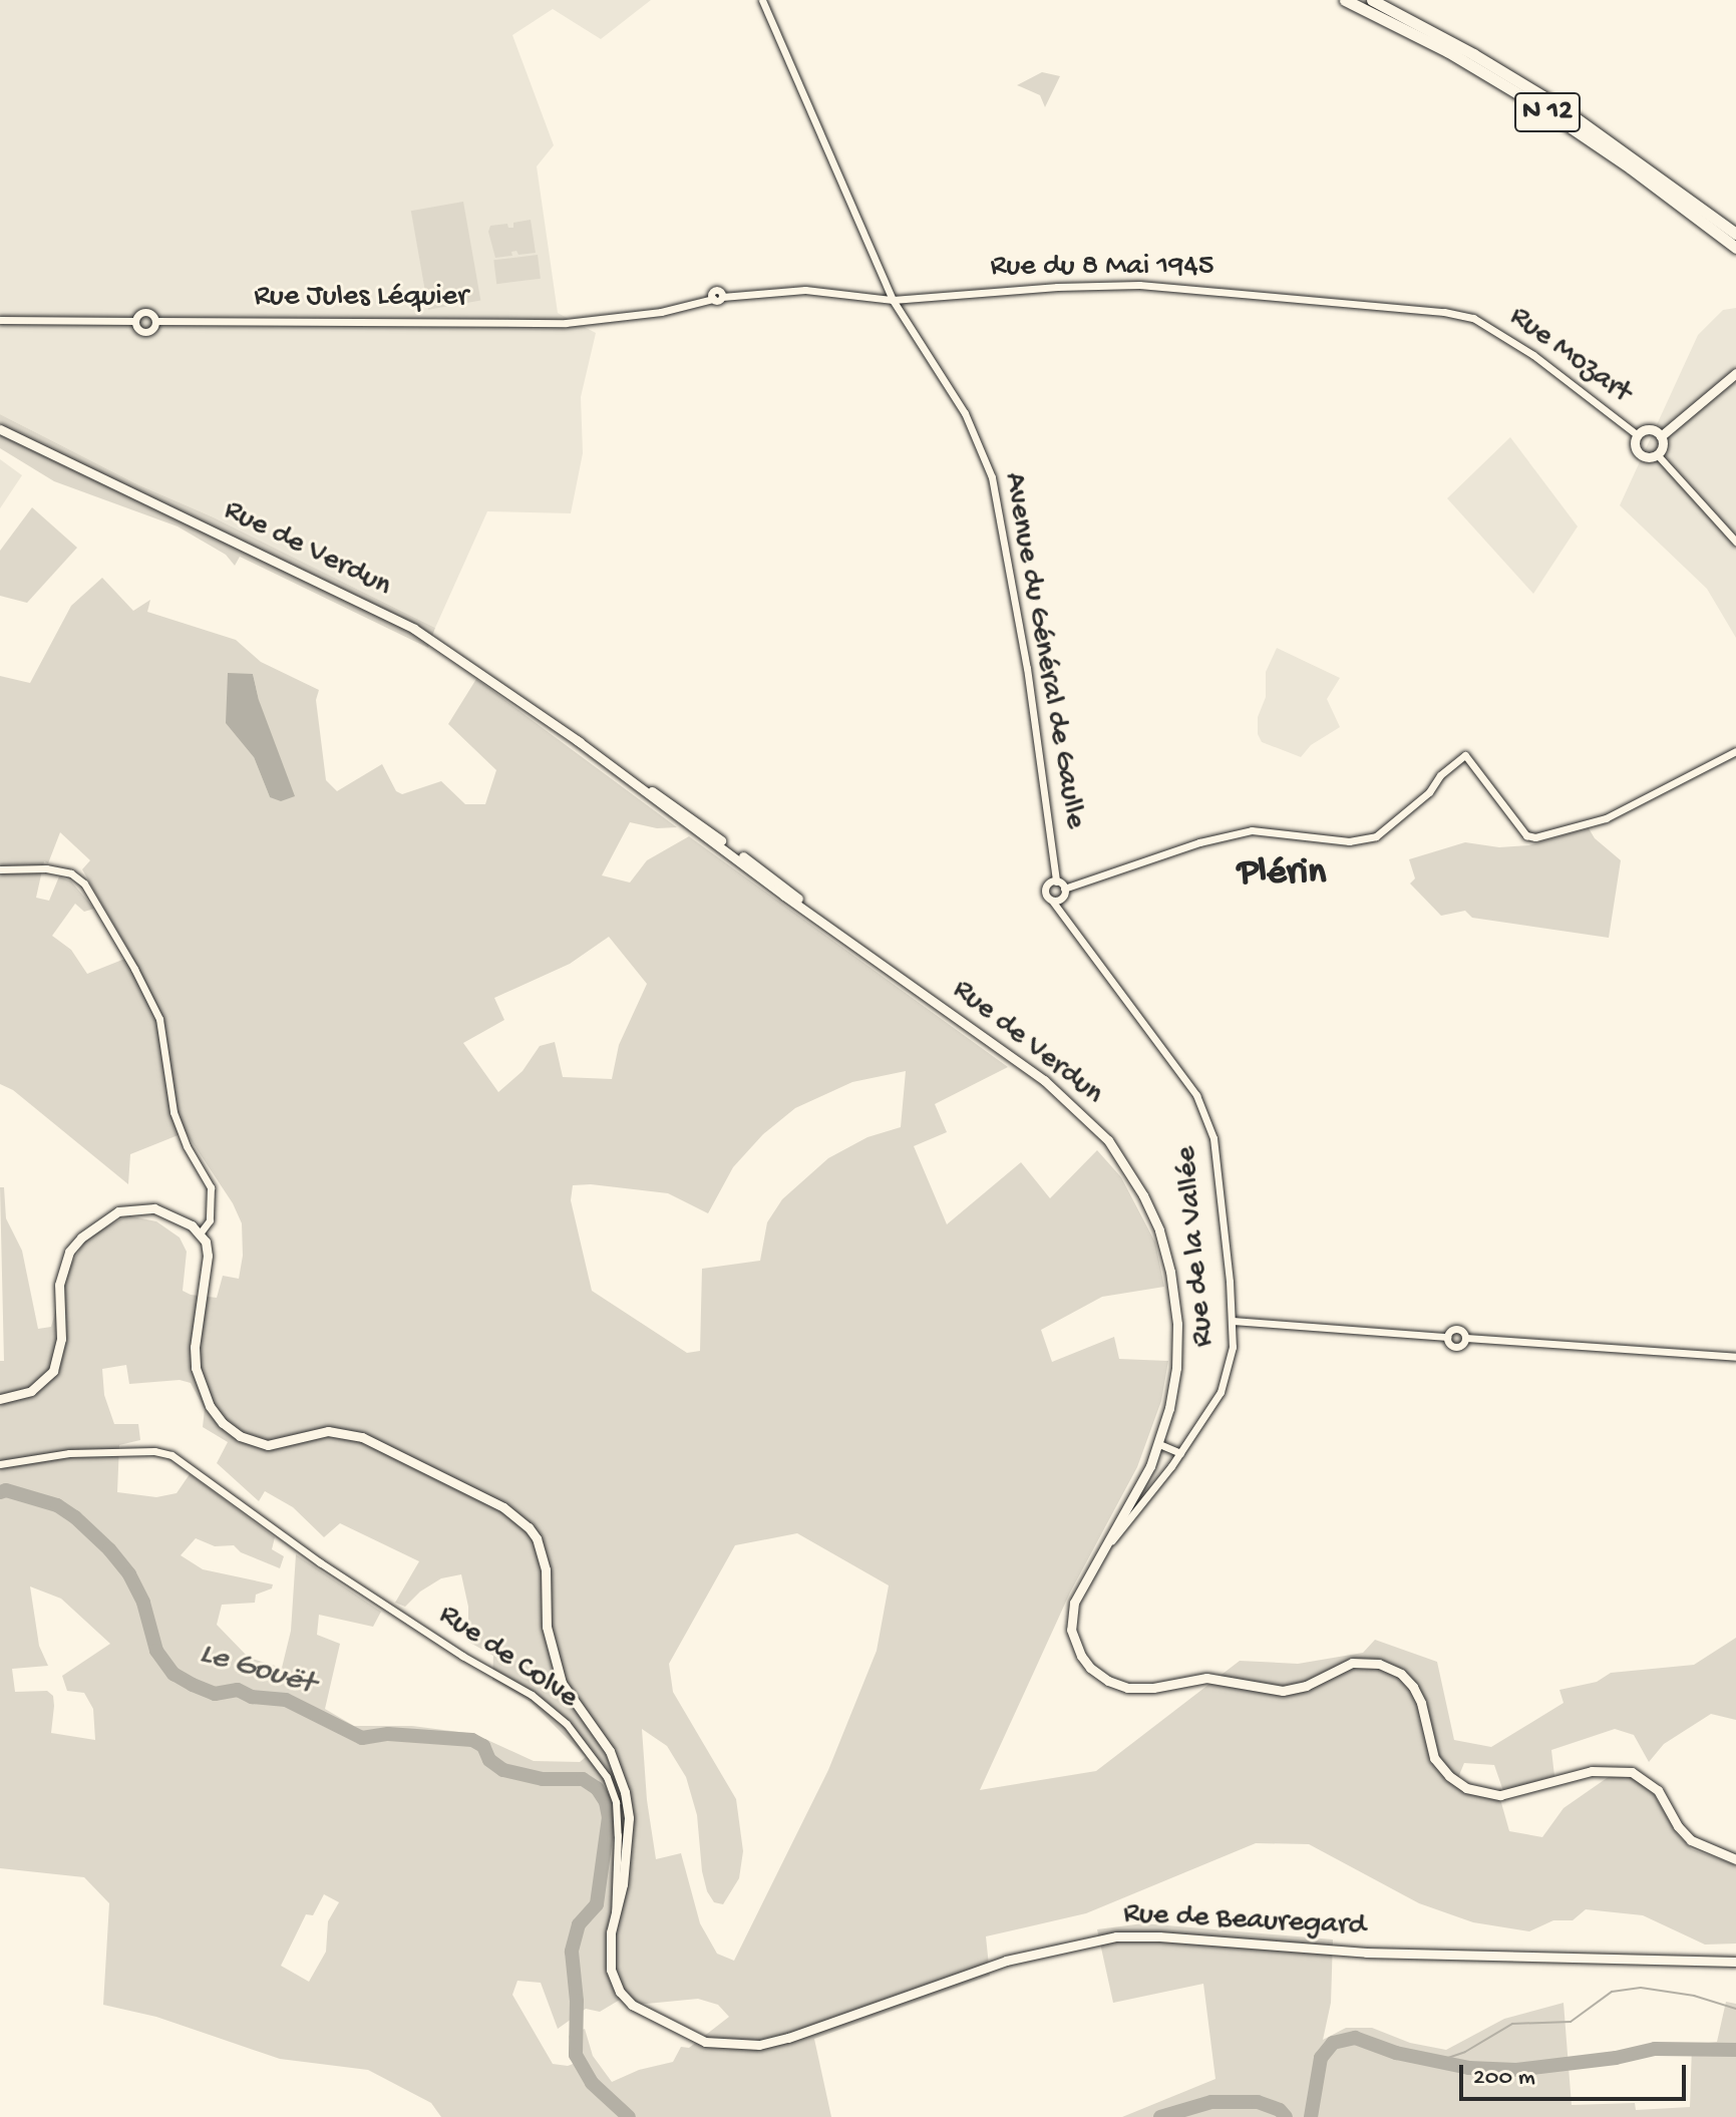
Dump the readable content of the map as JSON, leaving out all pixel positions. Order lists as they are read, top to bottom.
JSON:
{
  "streets": {
    "highway": ["N 12"],
    "main road": ["Rue de Verdun", "Rue de Beauregard"],
    "street": [
      "Rue du 8 Mai 1945",
      "Rue Jules Léquier",
      "Rue Mozart",
      "Avenue du Général de Gaulle",
      "Rue de la Vallée",
      "Rue de Colve"
    ]
  },
  "crossings": [
    ["Rue du 8 Mai 1945", "Rue Jules Léquier"],
    ["Rue du 8 Mai 1945", "Rue Mozart"],
    ["Rue du 8 Mai 1945", "Avenue du Général de Gaulle"],
    ["Rue de Verdun", "Rue de la Vallée"],
    ["Avenue du Général de Gaulle", "Rue de la Vallée"],
    ["Rue de Colve", "Rue de Beauregard"]
  ],
  "districts": ["Plérin"],
  "water": ["Le Gouët"],
  "scale_bar": "200 m"
}
